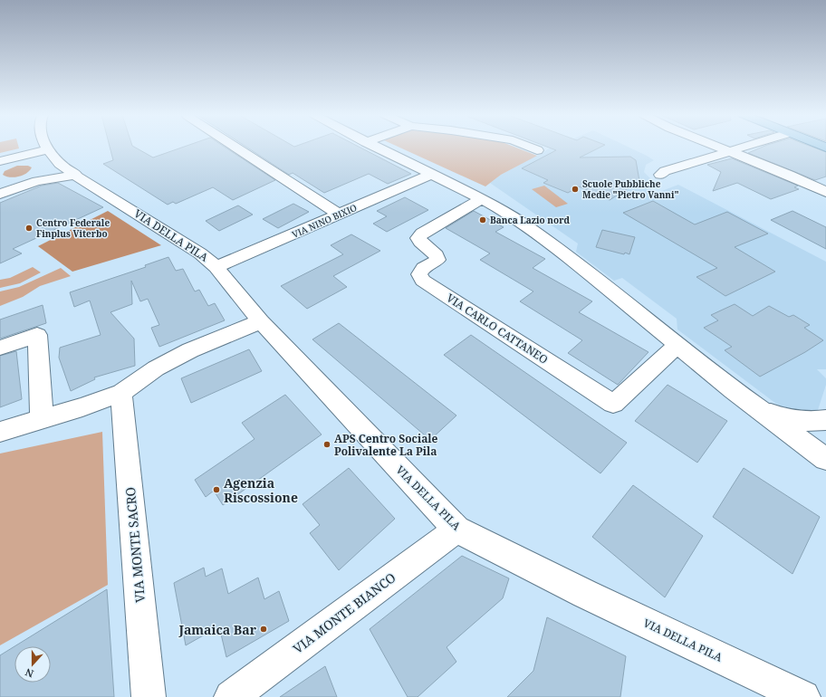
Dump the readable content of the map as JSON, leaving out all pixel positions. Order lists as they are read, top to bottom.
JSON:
{
  "streets": {
    "street": [
      "VIA NINO BIXIO",
      "VIA DELLA PILA",
      "VIA CARLO CATTANEO",
      "VIA MONTE SACRO",
      "VIA MONTE BIANCO"
    ]
  },
  "crossings": [
    ["VIA NINO BIXIO", "VIA DELLA PILA"],
    ["VIA DELLA PILA", "VIA MONTE BIANCO"]
  ],
  "places": [
    "Scuole Pubbliche Medie \"Pietro Vanni\"",
    "Banca Lazio nord",
    "Centro Federale Finplus Viterbo",
    "APS Centro Sociale Polivalente La Pila",
    "Agenzia Riscossione",
    "Jamaica Bar"
  ],
  "north": "bottom"
}
